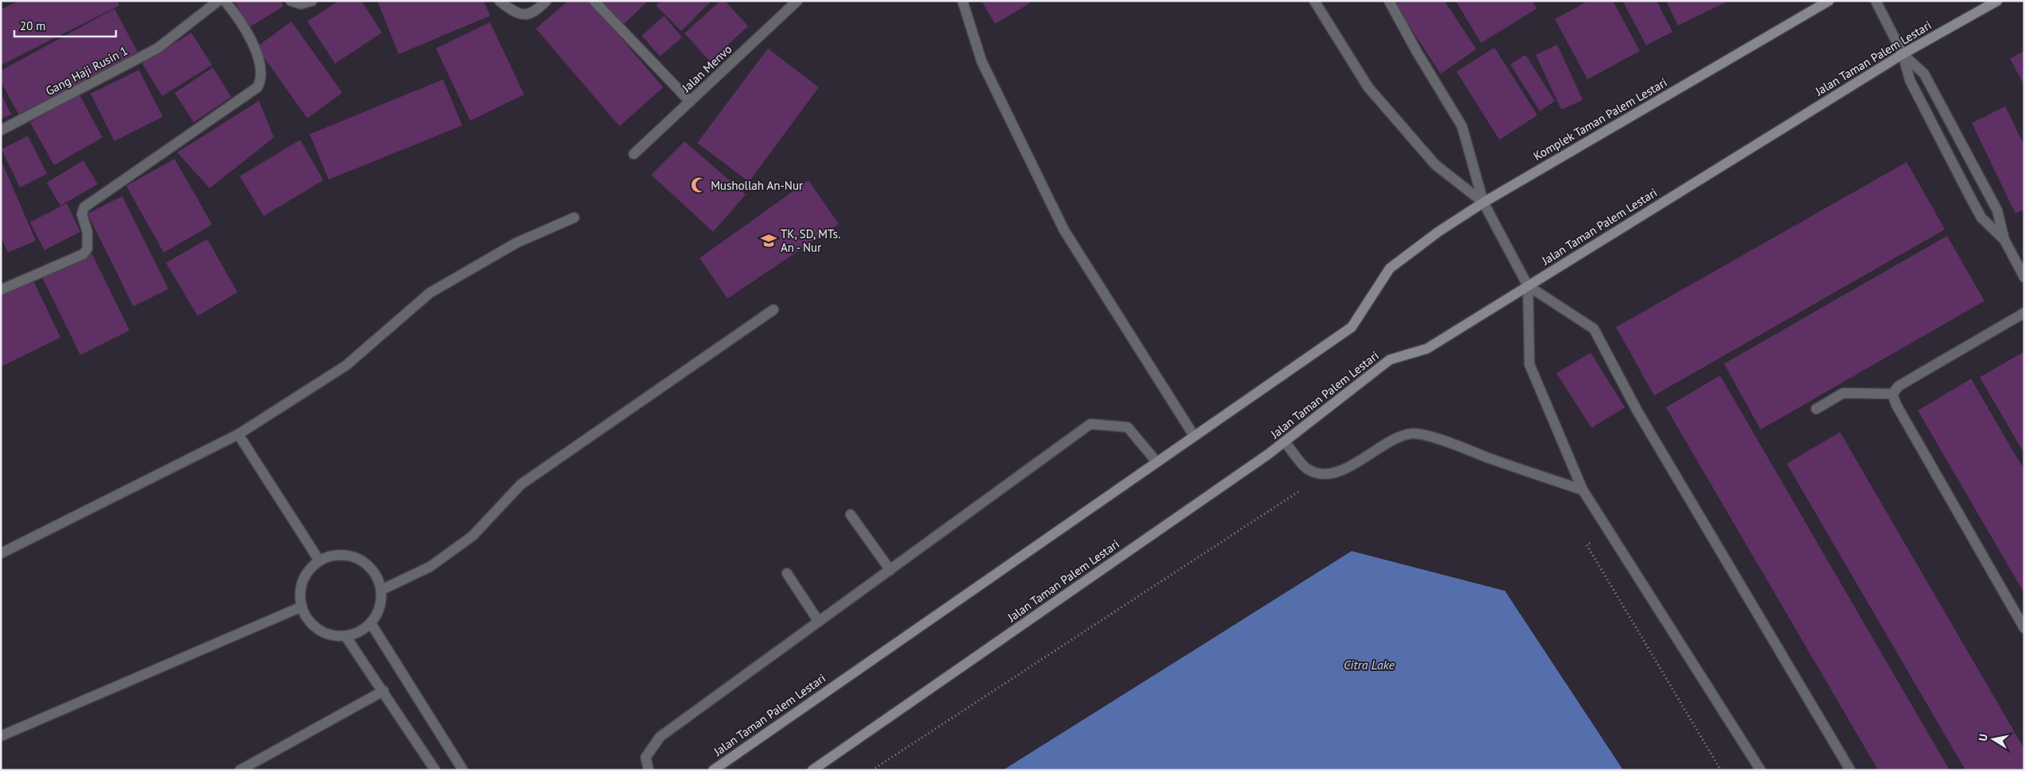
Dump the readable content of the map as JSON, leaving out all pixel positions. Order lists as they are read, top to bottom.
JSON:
{
  "streets": {
    "street": [
      "Jalan Taman Palem Lestari",
      "Jalan Menvo",
      "Gang Haji Rusin 1",
      "Komplek Taman Palem Lestari"
    ]
  },
  "crossings": [
    ["Jalan Taman Palem Lestari", "Komplek Taman Palem Lestari"]
  ],
  "water": ["Citra Lake"],
  "places": {
    "mosque": ["Mushollah An-Nur"],
    "school or university": ["TK, SD, MTs. An - Nur"]
  },
  "scale_bar": "20 m",
  "north": "left"
}
